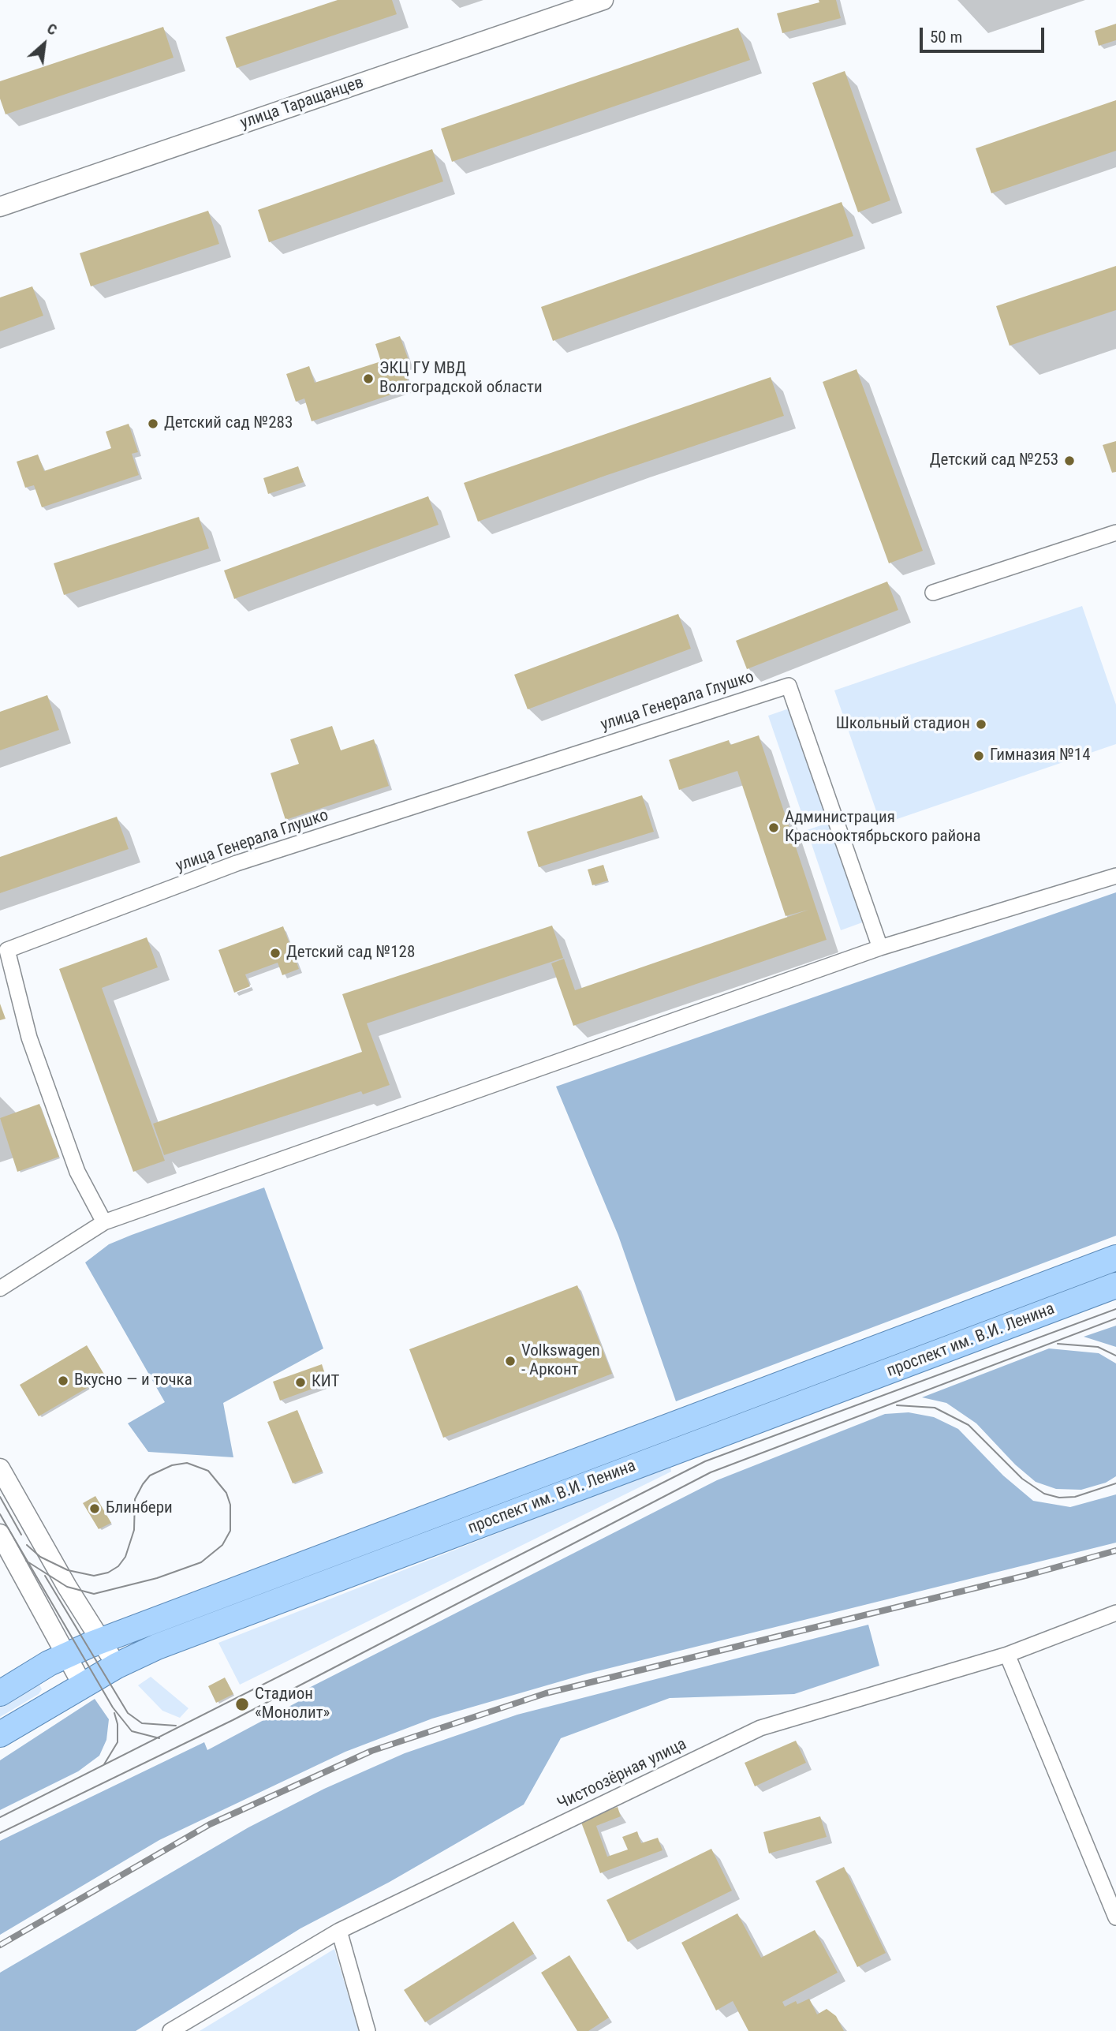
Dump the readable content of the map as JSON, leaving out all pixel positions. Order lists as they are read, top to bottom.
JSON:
{
  "streets": {
    "main road": ["проспект им. В.И. Ленина"],
    "street": ["улица Таращанцев", "улица Генерала Глушко", "Чистоозёрная улица"]
  },
  "places": [
    "ЭКЦ ГУ МВД Волгоградской области",
    "Детский сад №283",
    "Детский сад №253",
    "Школьный стадион",
    "Гимназия №14",
    "Администрация Краснооктябрьского района",
    "Детский сад №128",
    "Volkswagen - Арконт",
    "Вкусно — и точка",
    "КИТ",
    "Блинбери",
    "Стадион «Монолит»"
  ],
  "scale_bar": "50 m",
  "north": "top right"
}
